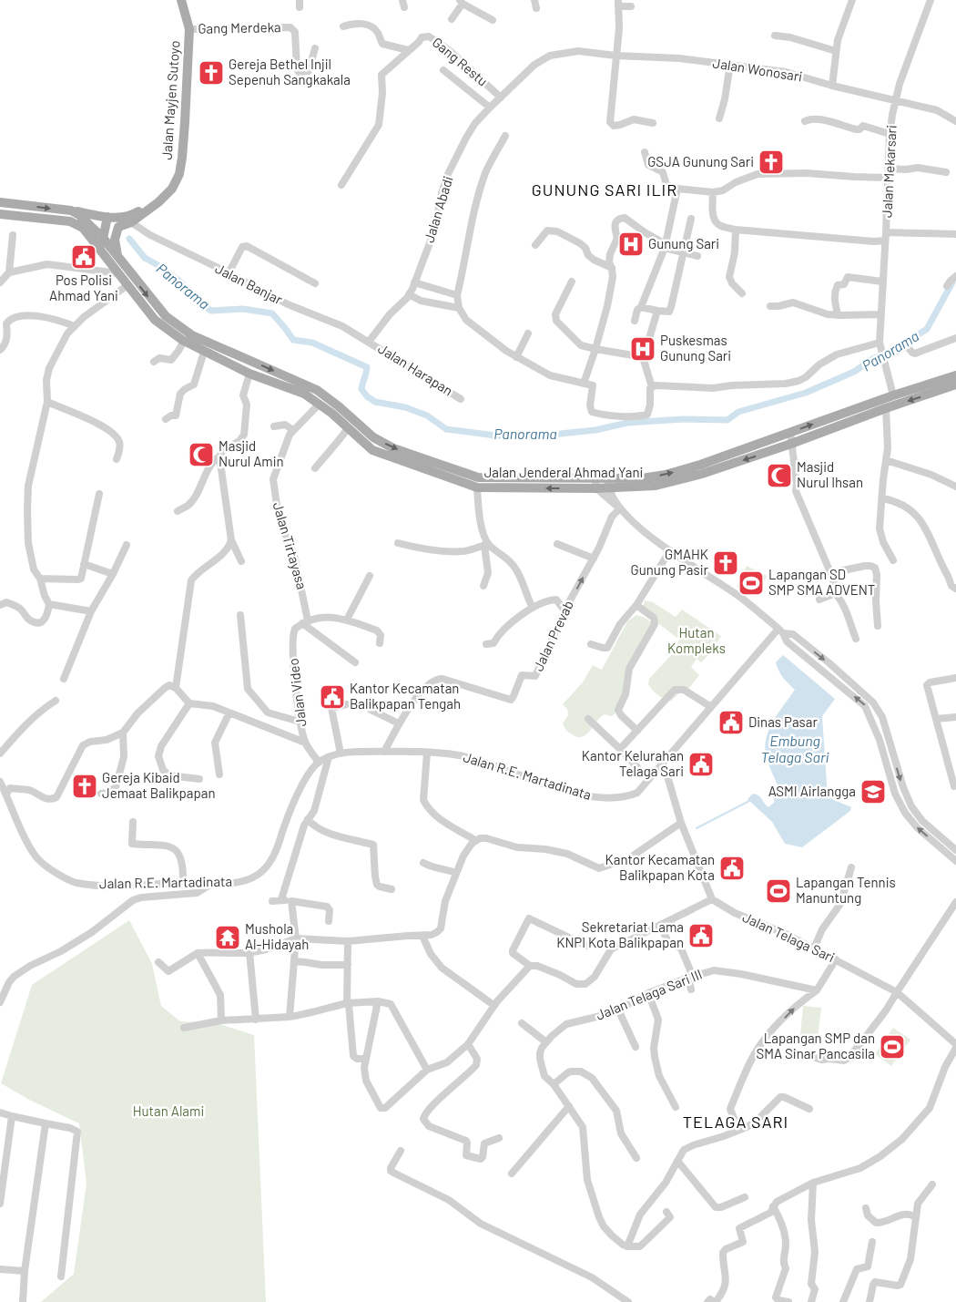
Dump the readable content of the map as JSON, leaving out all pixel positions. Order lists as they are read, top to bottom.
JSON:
{
  "streets": {
    "main road": ["Jalan Mayjen Sutoyo", "Jalan Jenderal Ahmad Yani"],
    "street": [
      "Gang Merdeka",
      "Gang Restu",
      "Jalan Wonosari",
      "Jalan Mekarsari",
      "Jalan Abadi",
      "Jalan Banjar",
      "Jalan Harapan",
      "Jalan Tirtayasa",
      "Jalan Prevab",
      "Jalan Video",
      "Jalan R.E. Martadinata",
      "Jalan Telaga Sari",
      "Jalan Telaga Sari III"
    ]
  },
  "crossings": [
    ["Gang Merdeka", "Jalan Mayjen Sutoyo"],
    ["Gang Restu", "Jalan Abadi"],
    ["Jalan Wonosari", "Jalan Mekarsari"],
    ["Jalan Wonosari", "Jalan Abadi"],
    ["Jalan Mayjen Sutoyo", "Jalan Banjar"],
    ["Jalan Mayjen Sutoyo", "Jalan Jenderal Ahmad Yani"],
    ["Jalan Mekarsari", "Jalan Jenderal Ahmad Yani"],
    ["Jalan Abadi", "Jalan Banjar"],
    ["Jalan Abadi", "Jalan Harapan"],
    ["Jalan Banjar", "Jalan Harapan"],
    ["Jalan Jenderal Ahmad Yani", "Jalan Tirtayasa"],
    ["Jalan Tirtayasa", "Jalan Video"],
    ["Jalan Prevab", "Jalan R.E. Martadinata"],
    ["Jalan Video", "Jalan R.E. Martadinata"]
  ],
  "districts": ["GUNUNG SARI ILIR", "TELAGA SARI"],
  "water": ["Panorama", "Embung Telaga Sari"],
  "parks": ["Hutan Kompleks", "Hutan Alami"],
  "places": {
    "church": [
      "Gereja Bethel Injil Sepenuh Sangkakala",
      "GSJA Gunung Sari",
      "GMAHK Gunung Pasir",
      "Gereja Kibaid Jemaat Balikpapan"
    ],
    "hospital": ["Gunung Sari", "Puskesmas Gunung Sari"],
    "public building": [
      "Pos Polisi Ahmad Yani",
      "Kantor Kecamatan Balikpapan Tengah",
      "Dinas Pasar",
      "Kantor Kelurahan Telaga Sari",
      "Kantor Kecamatan Balikpapan Kota",
      "Sekretariat Lama KNPI Kota Balikpapan"
    ],
    "mosque": ["Masjid Nurul Amin", "Masjid Nurul Ihsan"],
    "sports": ["Lapangan SD SMP SMA ADVENT", "Lapangan Tennis Manuntung", "Lapangan SMP dan SMA Sinar Pancasila"],
    "school or university": ["ASMI Airlangga"],
    "temple": ["Mushola Al-Hidayah"]
  }
}
